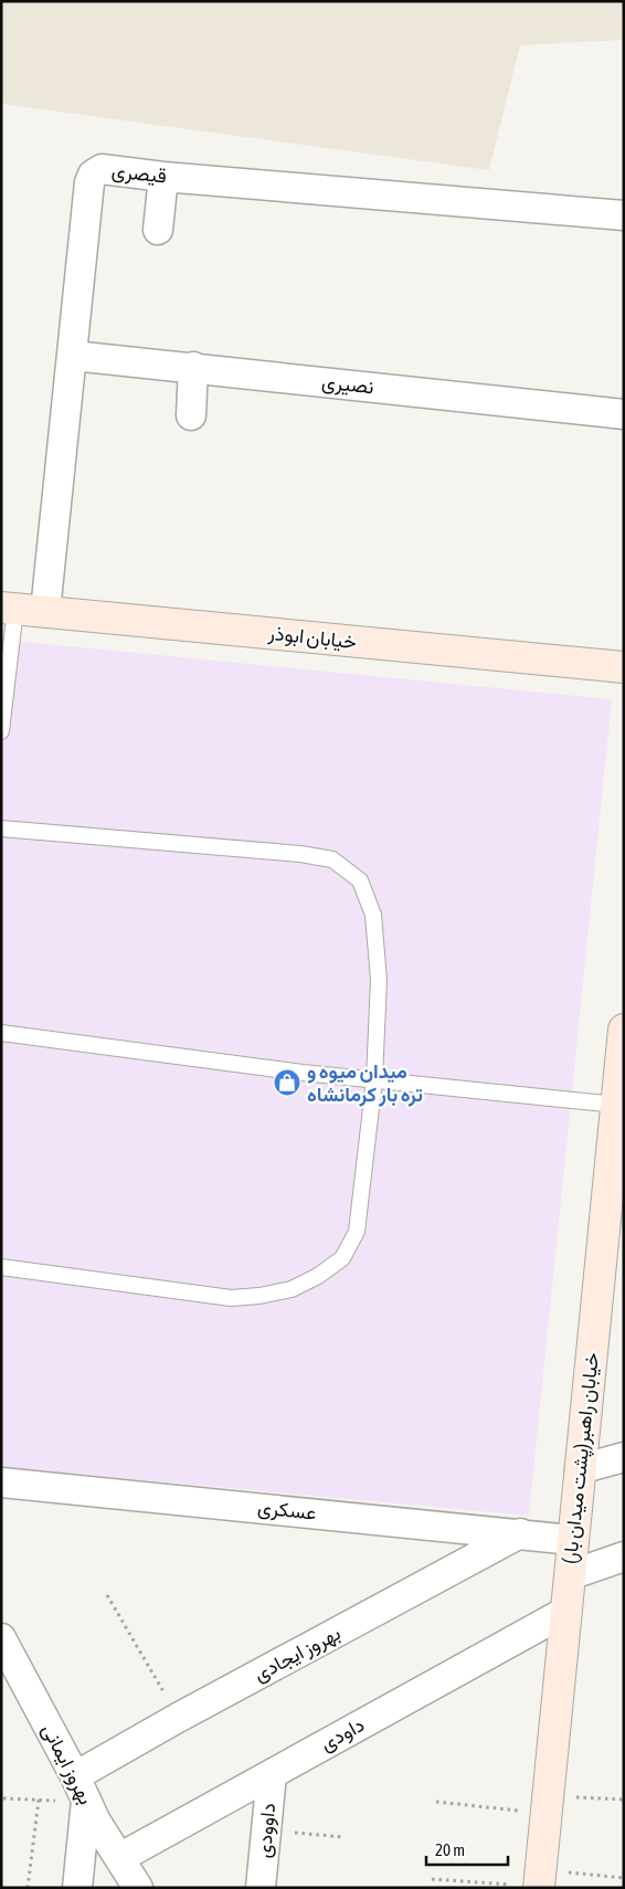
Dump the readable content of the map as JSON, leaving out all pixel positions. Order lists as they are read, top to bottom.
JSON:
{
  "streets": {
    "main road": ["خیابان ابوذر", "خیابان راهبر(پشت میدان بار)"],
    "street": [
      "قیصری",
      "نصیری",
      "عسکری",
      "بهروز ایجادی",
      "داودی",
      "بهروز ایمانی",
      "داوودی"
    ]
  },
  "crossings": [
    ["قیصری", "نصیری"],
    ["قیصری", "خیابان ابوذر"],
    ["خیابان راهبر(پشت میدان بار)", "عسکری"],
    ["خیابان راهبر(پشت میدان بار)", "داودی"],
    ["عسکری", "بهروز ایجادی"],
    ["بهروز ایجادی", "بهروز ایمانی"],
    ["داودی", "بهروز ایمانی"],
    ["داودی", "داوودی"]
  ],
  "places": {
    "shop": ["میدان میوه و تره بار کرمانشاه"]
  },
  "scale_bar": "20 m"
}
